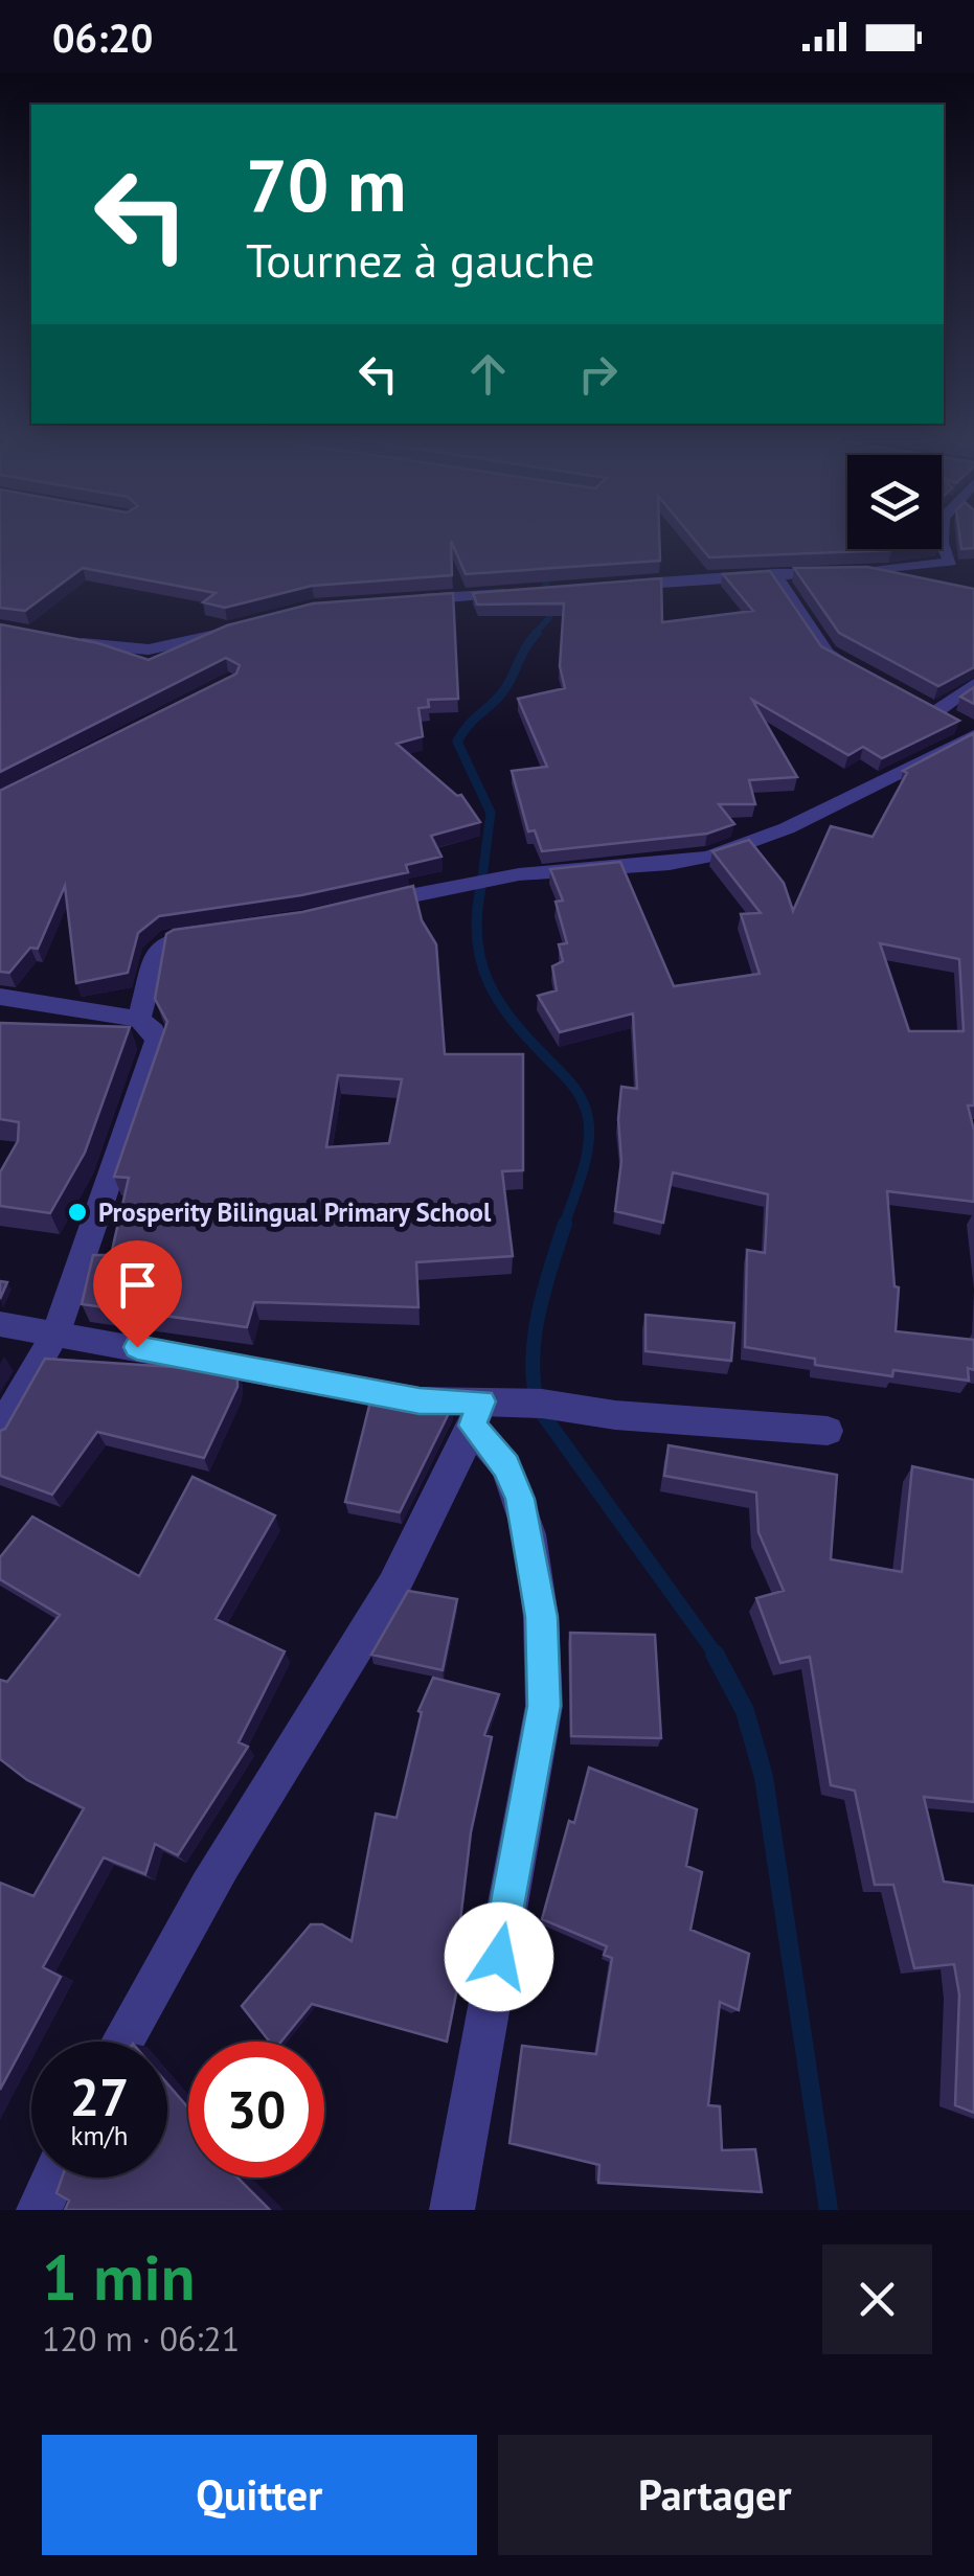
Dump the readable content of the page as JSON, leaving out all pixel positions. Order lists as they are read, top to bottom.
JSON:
{
  "places": ["Prosperity Bilingual Primary School"],
  "page": {
    "status": "06:20",
    "turn": ["70 m", "Tournez à gauche"],
    "speed": "27 km/h",
    "limit": "30",
    "heading": ["1 min", "120 m · 06:21"],
    "buttons": ["Quitter", "Partager"]
  }
}
